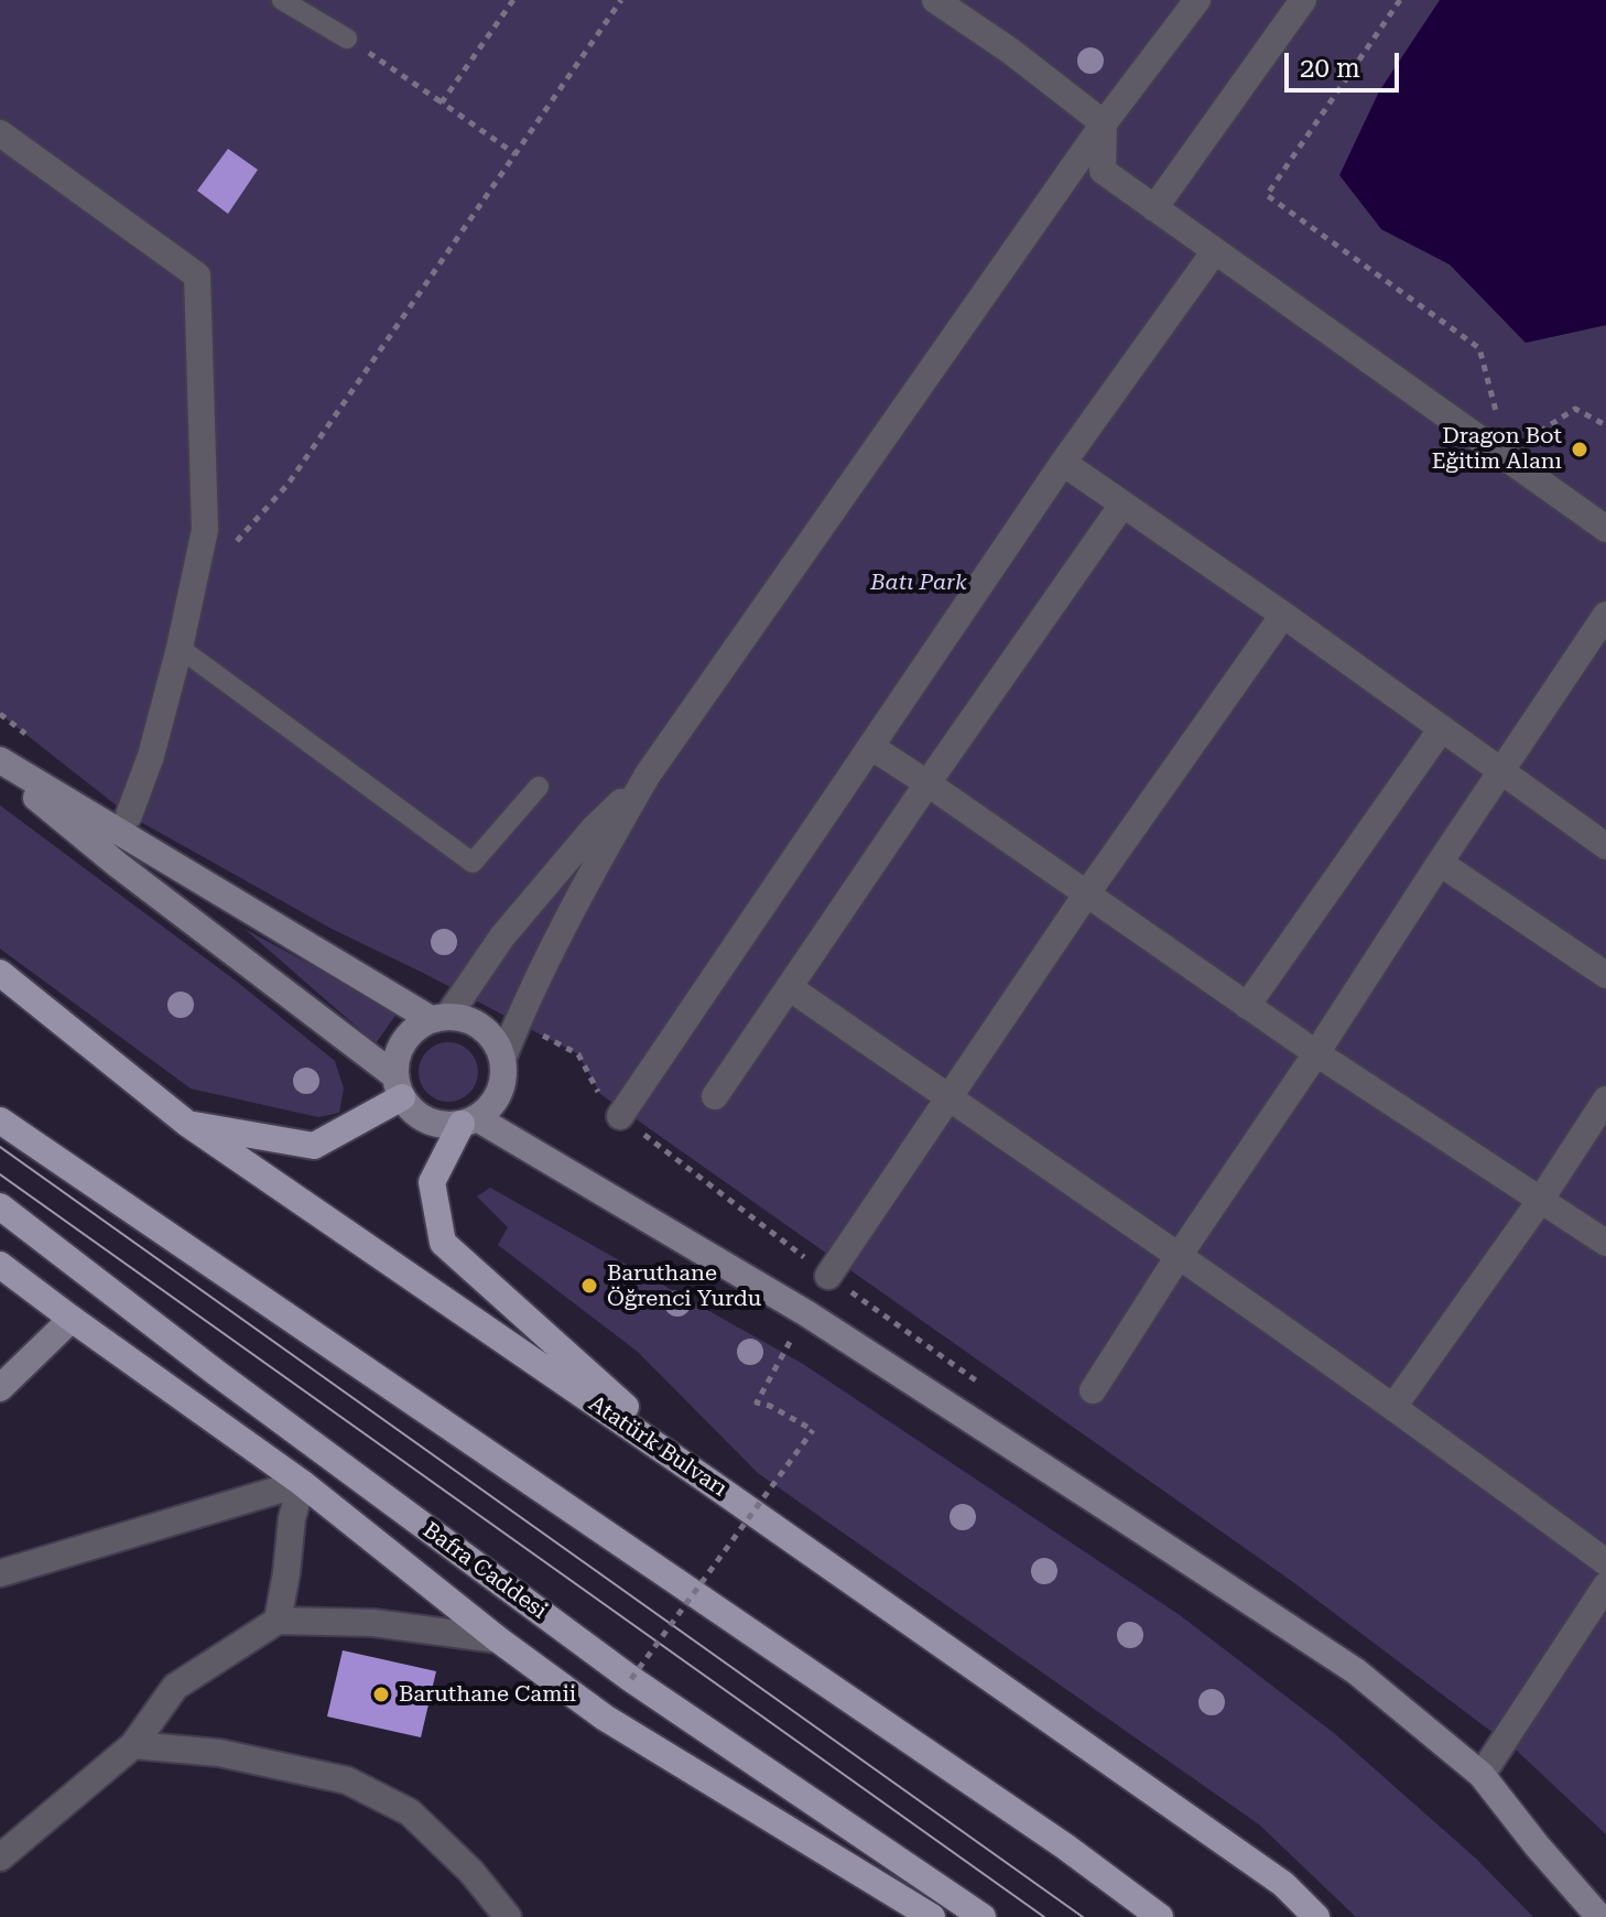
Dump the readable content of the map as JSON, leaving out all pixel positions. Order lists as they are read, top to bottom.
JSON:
{
  "streets": {
    "main road": ["Atatürk Bulvarı", "Bafra Caddesi"]
  },
  "parks": ["Batı Park"],
  "places": ["Dragon Bot Eğitim Alanı", "Baruthane Öğrenci Yurdu", "Baruthane Camii"],
  "scale_bar": "20 m"
}
